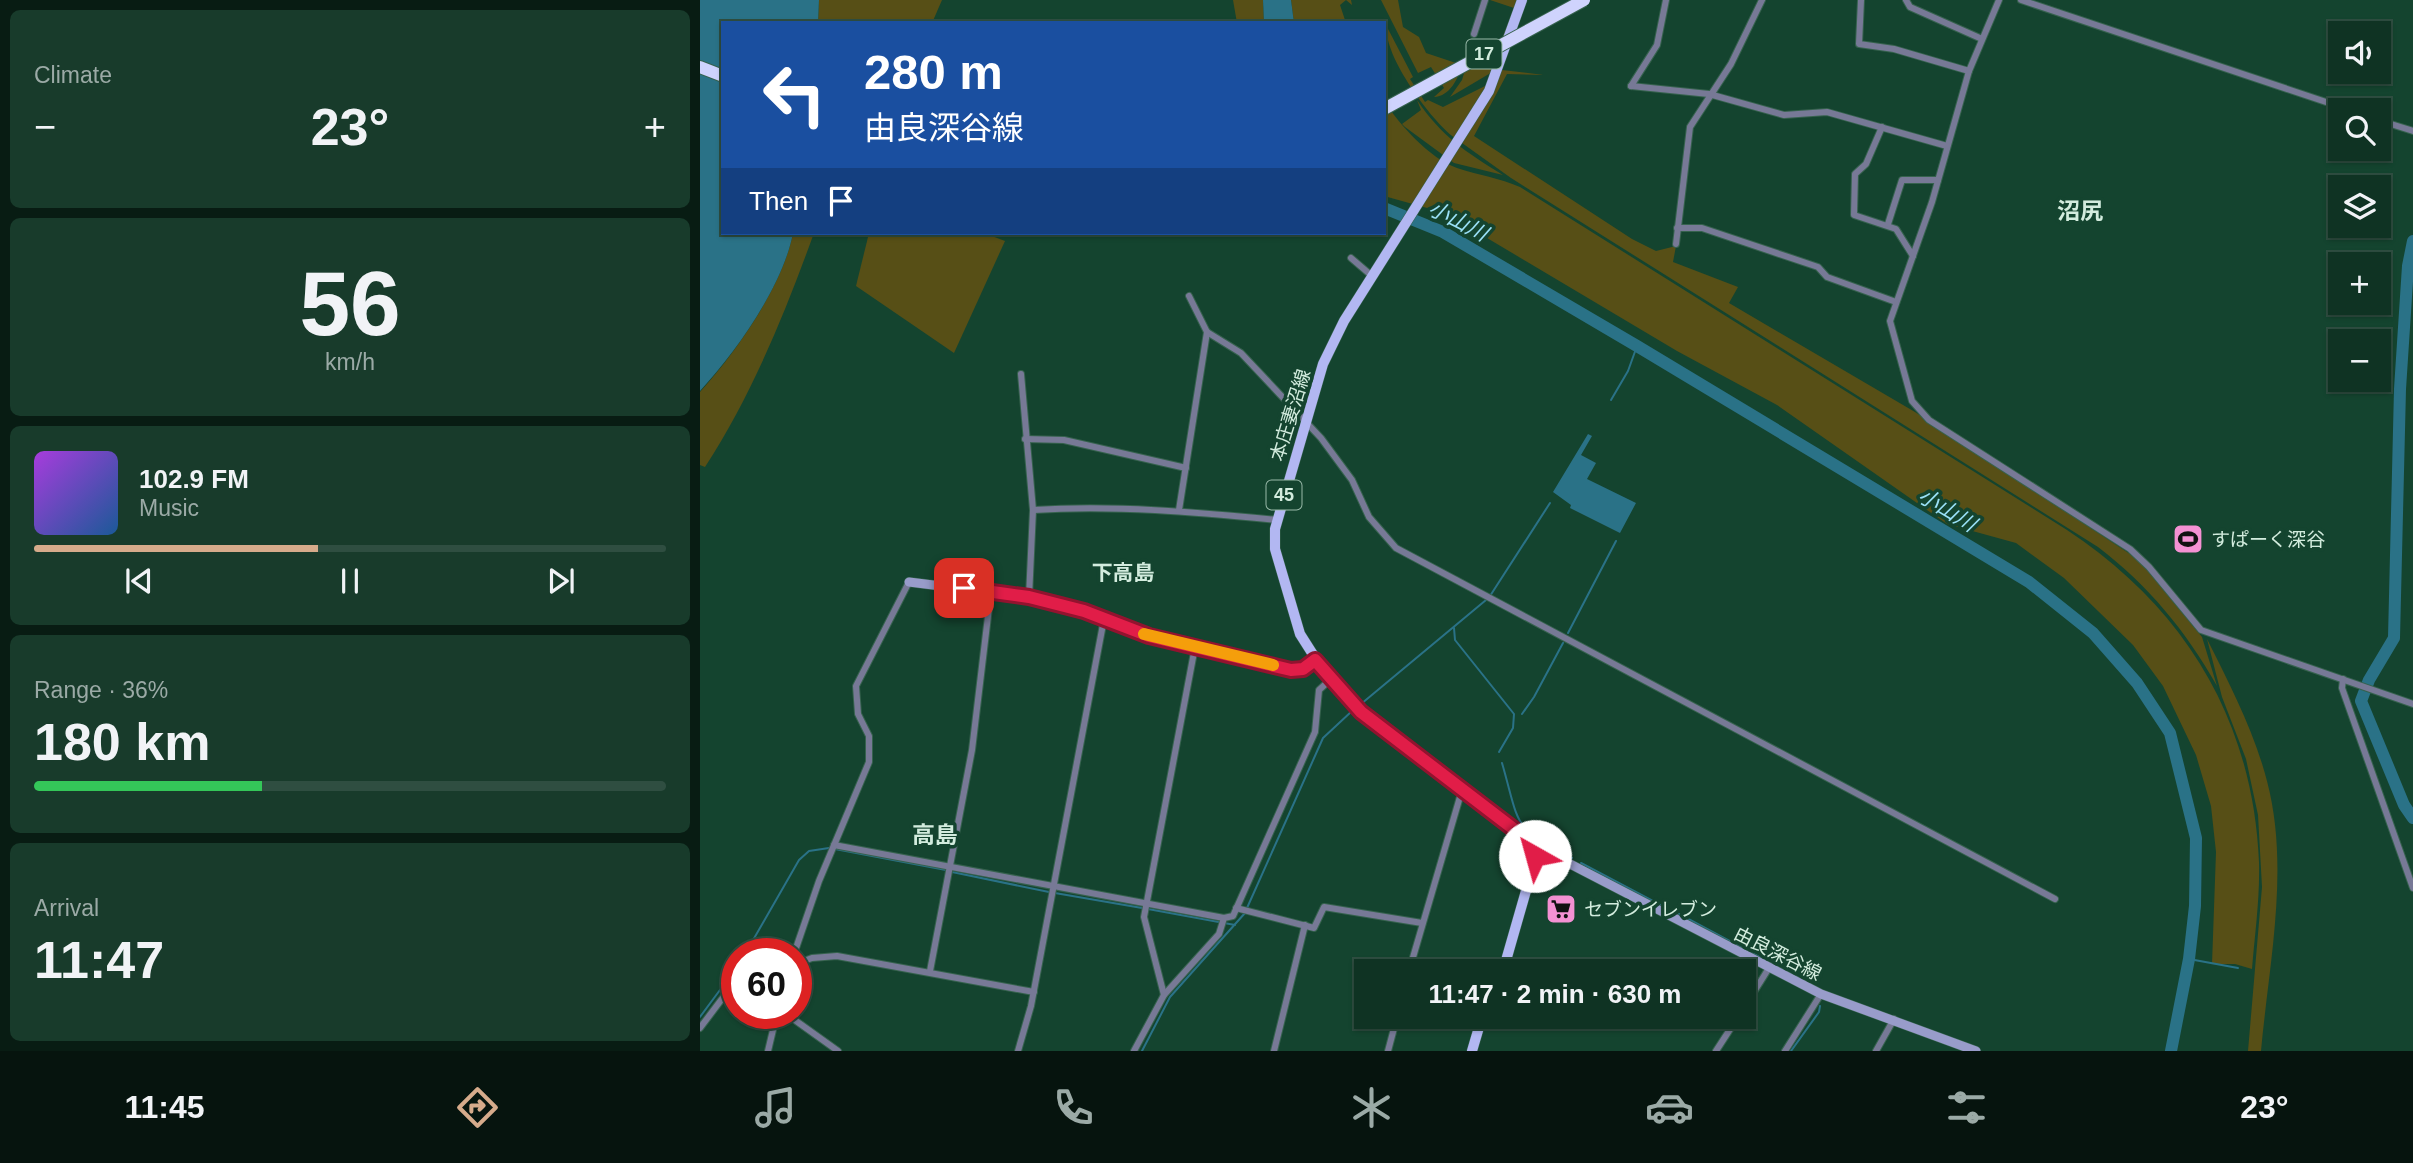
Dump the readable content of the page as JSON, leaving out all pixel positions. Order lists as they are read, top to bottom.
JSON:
{
  "streets": {
    "highway": ["17"],
    "main road": ["本庄妻沼線", "45", "由良深谷線"]
  },
  "crossings": [
    ["本庄妻沼線", "45"],
    ["本庄妻沼線", "由良深谷線"]
  ],
  "districts": ["沼尻", "下高島", "高島"],
  "water": ["小山川"],
  "places": {
    "sports": ["すぱーく深谷"],
    "supermarket": ["セブンイレブン"]
  },
  "page": {
    "tile": [
      "Climate",
      ["56", "km/h"],
      ["Range · 36%", "180 km"],
      ["Arrival", "11:47"]
    ],
    "map_buttons": ["+", "−"],
    "turn": ["280 m", "由良深谷線"],
    "heat": ["−", "23°", "+"],
    "then": "Then",
    "song": ["102.9 FM", "Music"],
    "limit": "60",
    "trip": "11:47 · 2 min · 630 m",
    "tabs": ["11:45", "23°"]
  }
}
